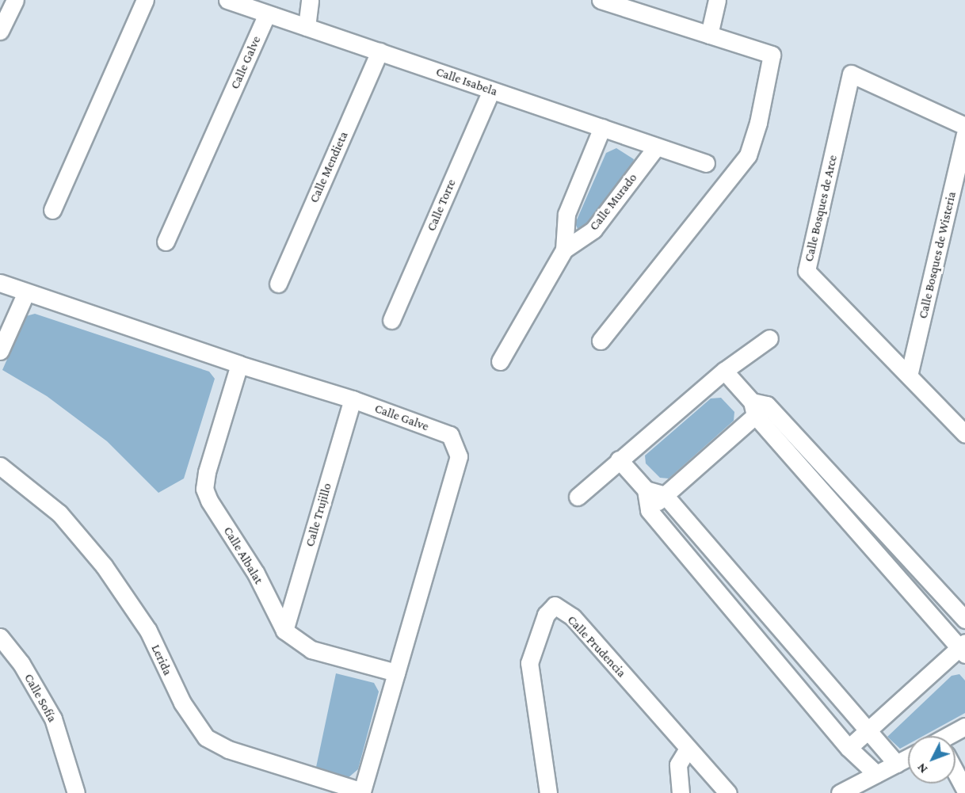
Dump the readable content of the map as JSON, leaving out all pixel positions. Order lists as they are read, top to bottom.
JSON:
{
  "streets": {
    "street": [
      "Calle Galve",
      "Calle Isabela",
      "Calle Mendieta",
      "Calle Murado",
      "Calle Torre",
      "Calle Bosques de Arce",
      "Calle Bosques de Wisteria",
      "Calle Trujillo",
      "Calle Albalat",
      "Calle Prudencia",
      "Lerida",
      "Calle Sofía"
    ]
  },
  "crossings": [
    ["Calle Galve", "Calle Isabela"],
    ["Calle Galve", "Calle Trujillo"],
    ["Calle Galve", "Calle Albalat"],
    ["Calle Galve", "Lerida"],
    ["Calle Isabela", "Calle Mendieta"],
    ["Calle Isabela", "Calle Murado"],
    ["Calle Isabela", "Calle Torre"],
    ["Calle Bosques de Arce", "Calle Bosques de Wisteria"],
    ["Calle Trujillo", "Calle Albalat"]
  ],
  "north": "bottom left"
}
